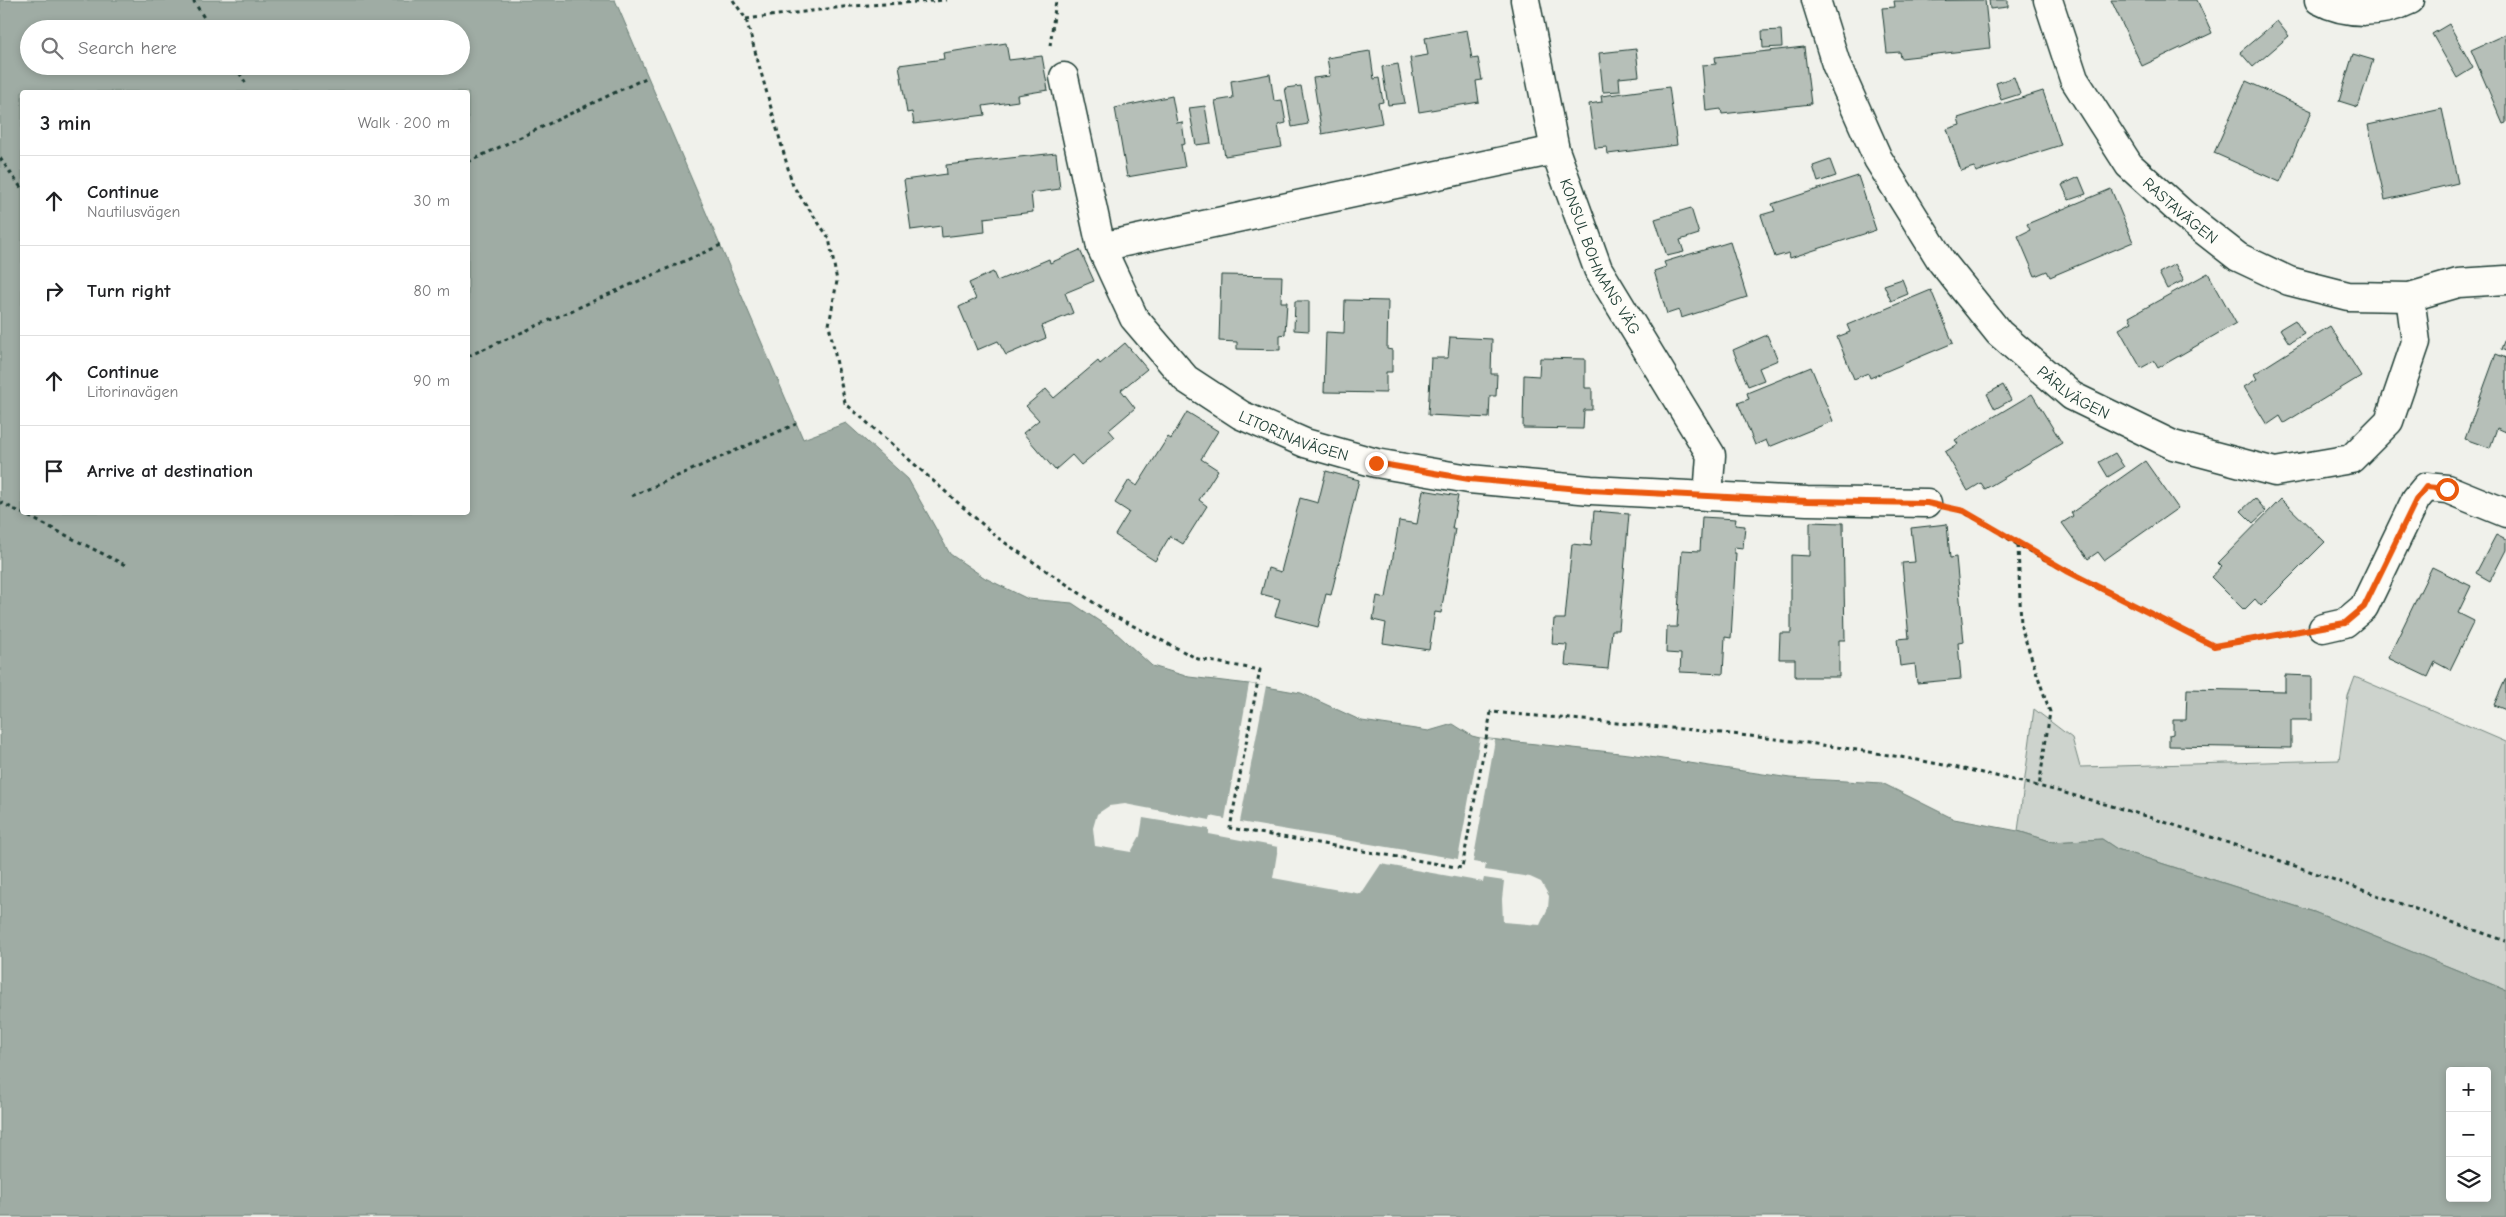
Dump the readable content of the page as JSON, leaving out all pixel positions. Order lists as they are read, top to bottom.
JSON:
{
  "streets": {
    "street": [
      "RASTAVÄGEN",
      "KONSUL BOHMANS VÄG",
      "PÄRLVÄGEN",
      "LITORINAVÄGEN"
    ]
  },
  "crossings": [
    ["RASTAVÄGEN", "PÄRLVÄGEN"],
    ["KONSUL BOHMANS VÄG", "LITORINAVÄGEN"]
  ],
  "page": {
    "search": "Search here",
    "heading": ["3 min", "Walk · 200 m"],
    "list": [
      ["Continue", "Nautilusvägen", "30 m"],
      ["Turn right", "80 m"],
      ["Continue", "Litorinavägen", "90 m"],
      "Arrive at destination"
    ],
    "map_buttons": ["+", "−"]
  }
}
